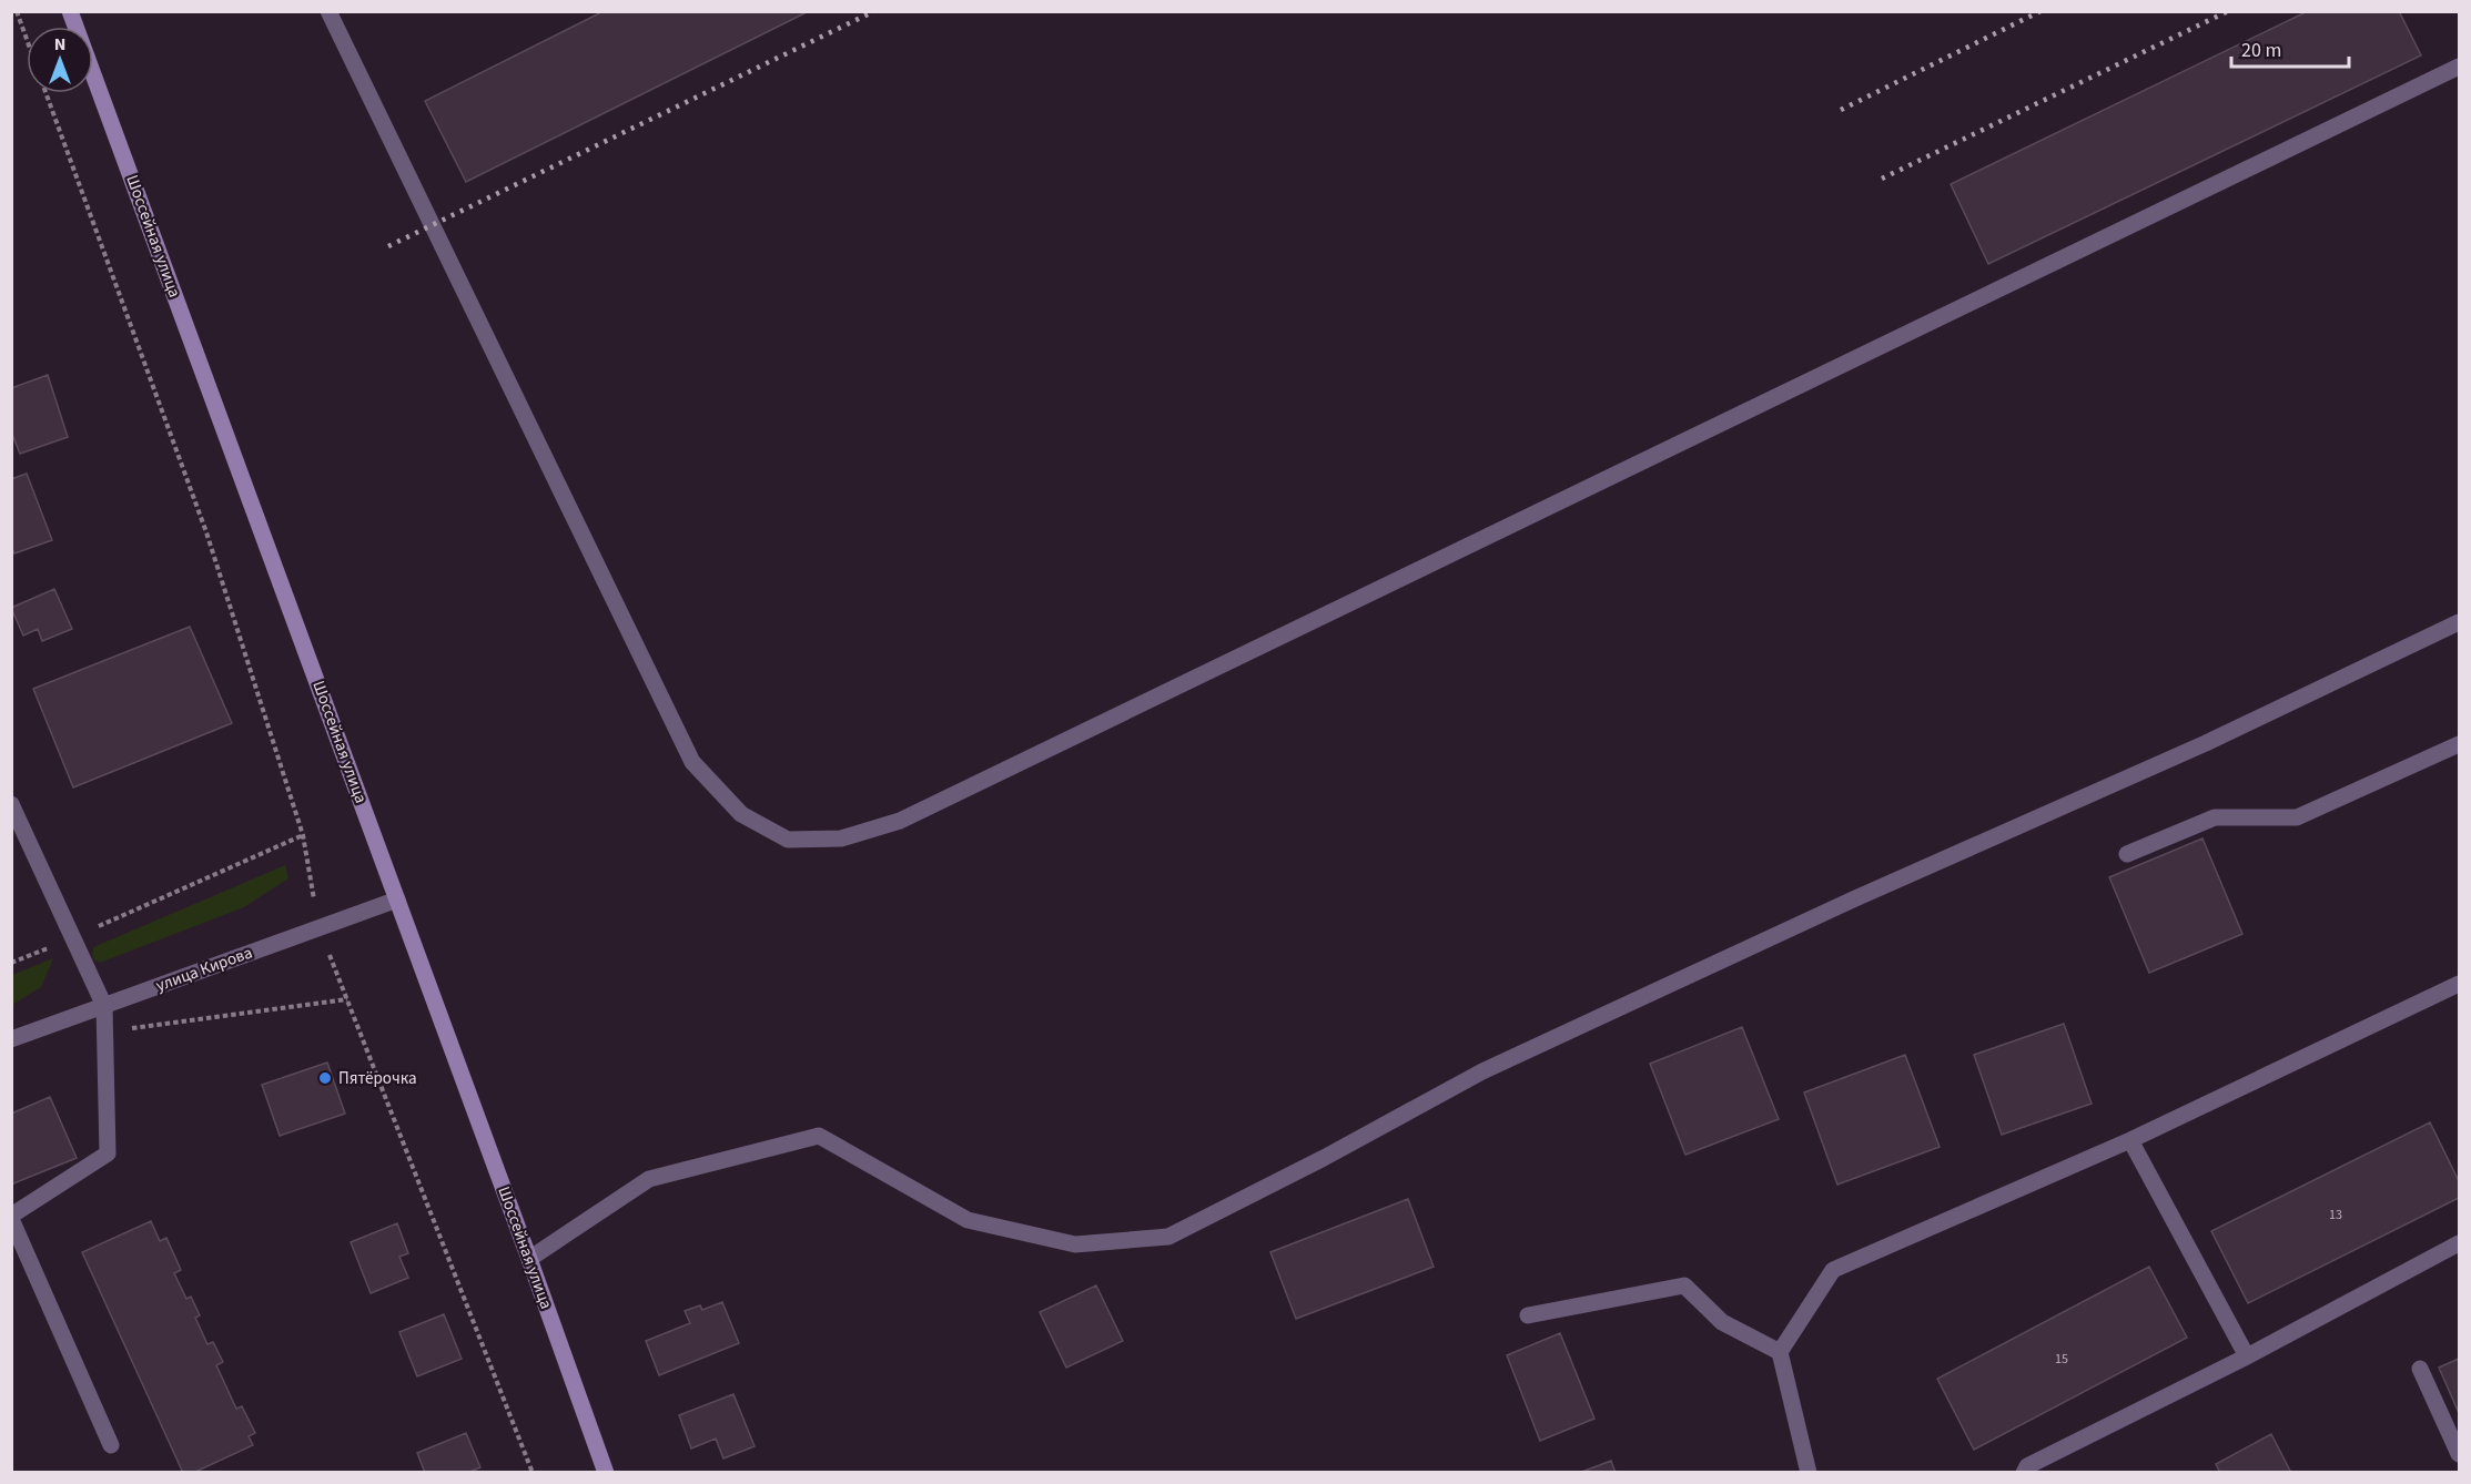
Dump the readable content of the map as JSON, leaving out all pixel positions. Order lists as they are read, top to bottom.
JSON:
{
  "streets": {
    "main road": ["Шоссейная улица"],
    "street": ["улица Кирова"]
  },
  "crossings": [
    ["Шоссейная улица", "улица Кирова"]
  ],
  "places": ["Пятёрочка"],
  "house_numbers": ["13", "15"],
  "scale_bar": "20 m",
  "north": "top"
}
